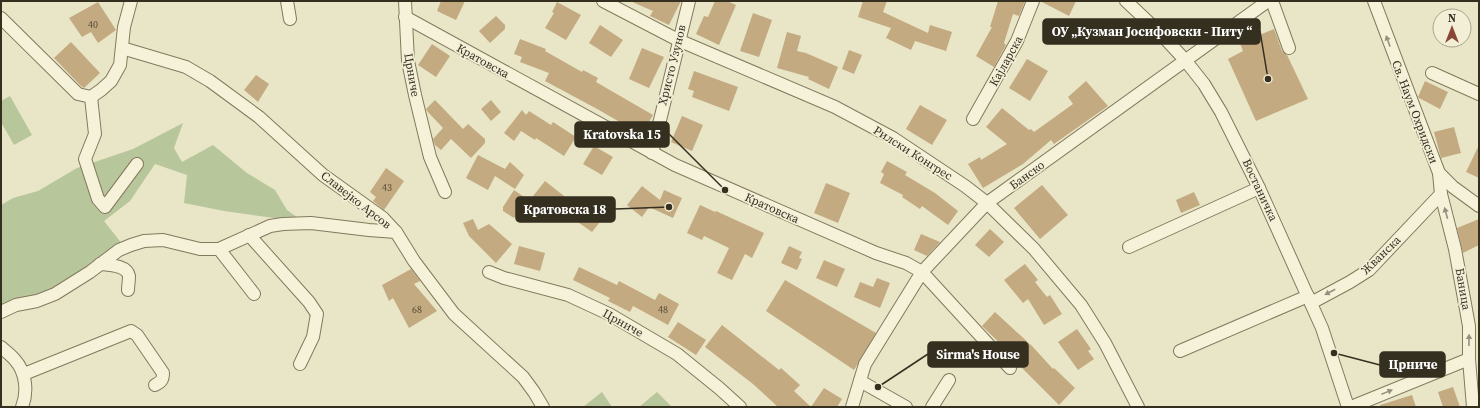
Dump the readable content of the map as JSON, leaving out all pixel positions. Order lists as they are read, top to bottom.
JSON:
{
  "streets": {
    "street": [
      "Кратовска",
      "Кајларска",
      "Христо Узунов",
      "Црниче",
      "Св. Наум Охридски",
      "Рилски Конгрес",
      "Банско",
      "Востаничка",
      "Славејко Арсов",
      "Жванска",
      "Баница"
    ]
  },
  "crossings": [
    ["Кратовска", "Христо Узунов"],
    ["Кратовска", "Црниче"],
    ["Кратовска", "Банско"],
    ["Христо Узунов", "Рилски Конгрес"],
    ["Св. Наум Охридски", "Баница"],
    ["Рилски Конгрес", "Банско"],
    ["Банско", "Востаничка"],
    ["Востаничка", "Жванска"],
    ["Жванска", "Баница"]
  ],
  "one_way": ["Св. Наум Охридски", "Жванска", "Баница"],
  "places": [
    "ОУ „Кузман Јосифовски - Питу “",
    "Kratovska 15",
    "Кратовска 18",
    "Црниче",
    "Sirma's House"
  ],
  "house_numbers": [
    "40",
    "43",
    "68",
    "48"
  ],
  "north": "top"
}
